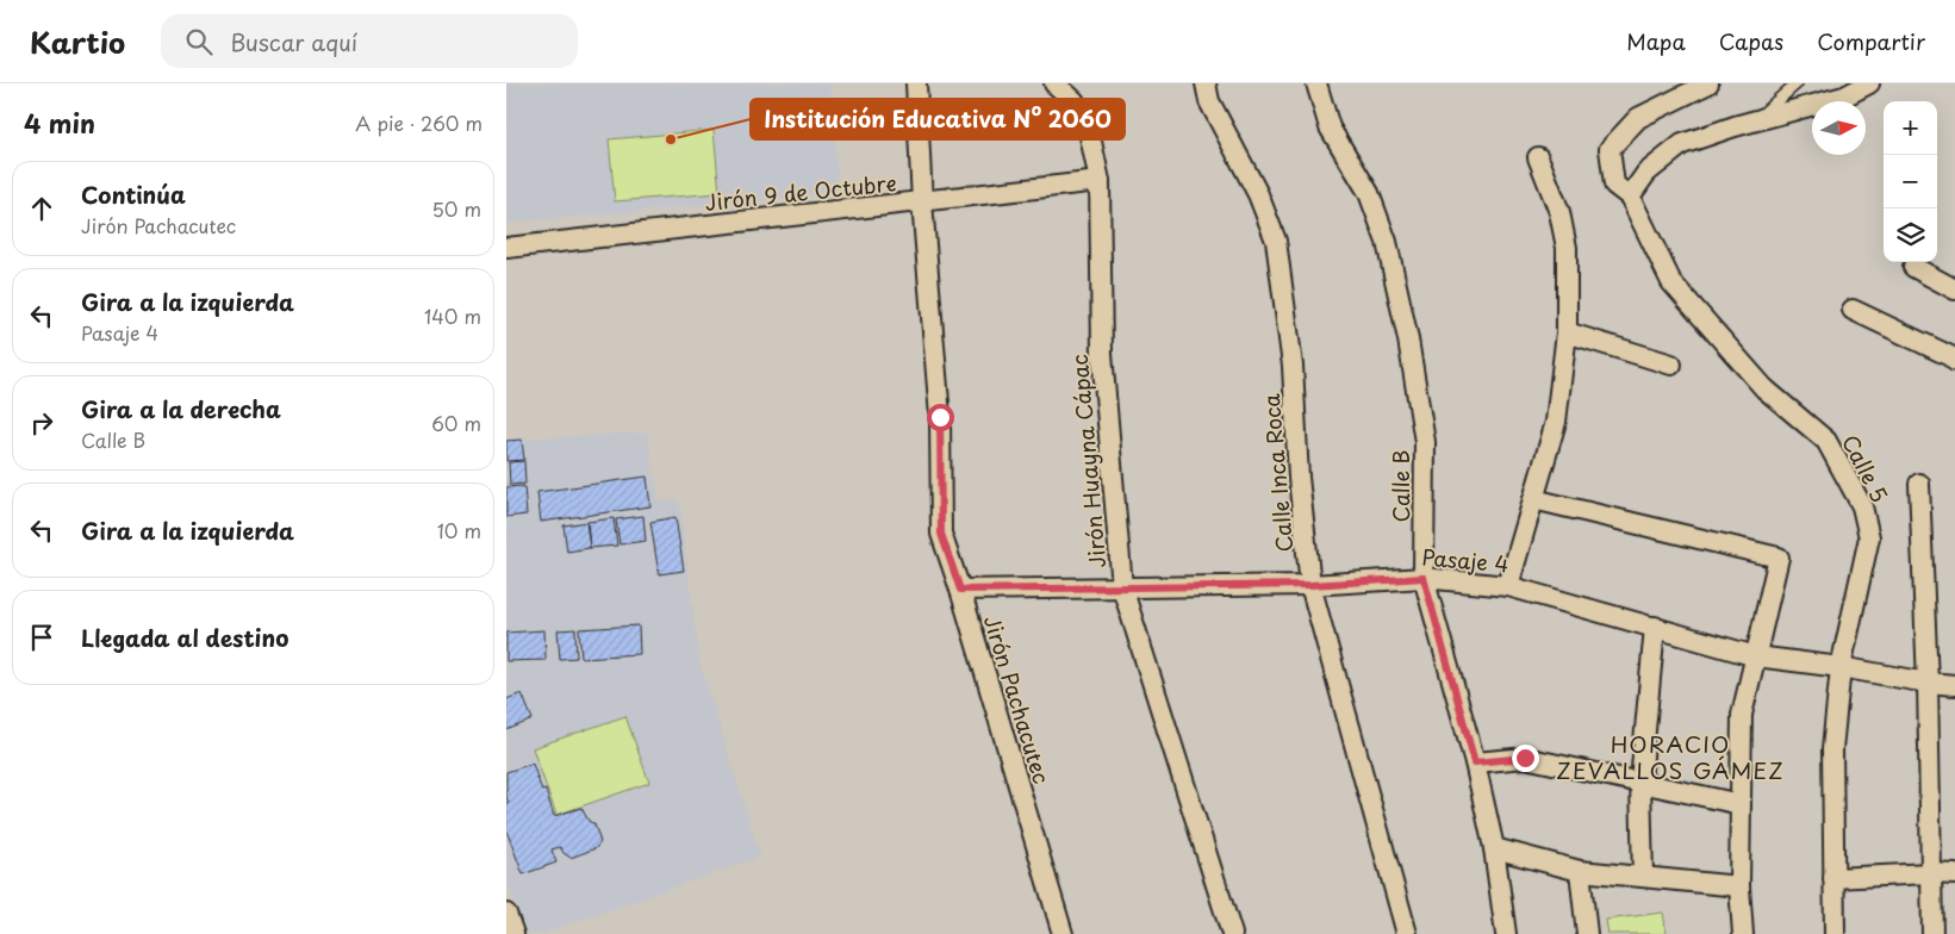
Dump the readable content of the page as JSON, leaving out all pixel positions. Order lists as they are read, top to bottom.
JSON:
{
  "streets": {
    "street": [
      "Jirón 9 de Octubre",
      "Jirón Huayna Cápac",
      "Calle 5",
      "Calle Inca Roca",
      "Calle B",
      "Pasaje 4",
      "Jirón Pachacutec"
    ]
  },
  "crossings": [
    ["Jirón 9 de Octubre", "Jirón Huayna Cápac"],
    ["Jirón 9 de Octubre", "Jirón Pachacutec"],
    ["Jirón Huayna Cápac", "Pasaje 4"],
    ["Calle 5", "Pasaje 4"],
    ["Calle Inca Roca", "Pasaje 4"],
    ["Calle B", "Pasaje 4"],
    ["Pasaje 4", "Jirón Pachacutec"]
  ],
  "districts": ["HORACIO ZEVALLOS GÁMEZ"],
  "places": ["Institución Educativa Nº 2060"],
  "north": "right",
  "page": {
    "header": "Kartio",
    "search": "Buscar aquí",
    "nav": ["Mapa", "Capas", "Compartir"],
    "heading": ["4 min", "A pie · 260 m"],
    "map_buttons": ["+", "−"],
    "list": [
      ["Continúa", "Jirón Pachacutec", "50 m"],
      ["Gira a la izquierda", "Pasaje 4", "140 m"],
      ["Gira a la derecha", "Calle B", "60 m"],
      ["Gira a la izquierda", "10 m"],
      "Llegada al destino"
    ]
  }
}
